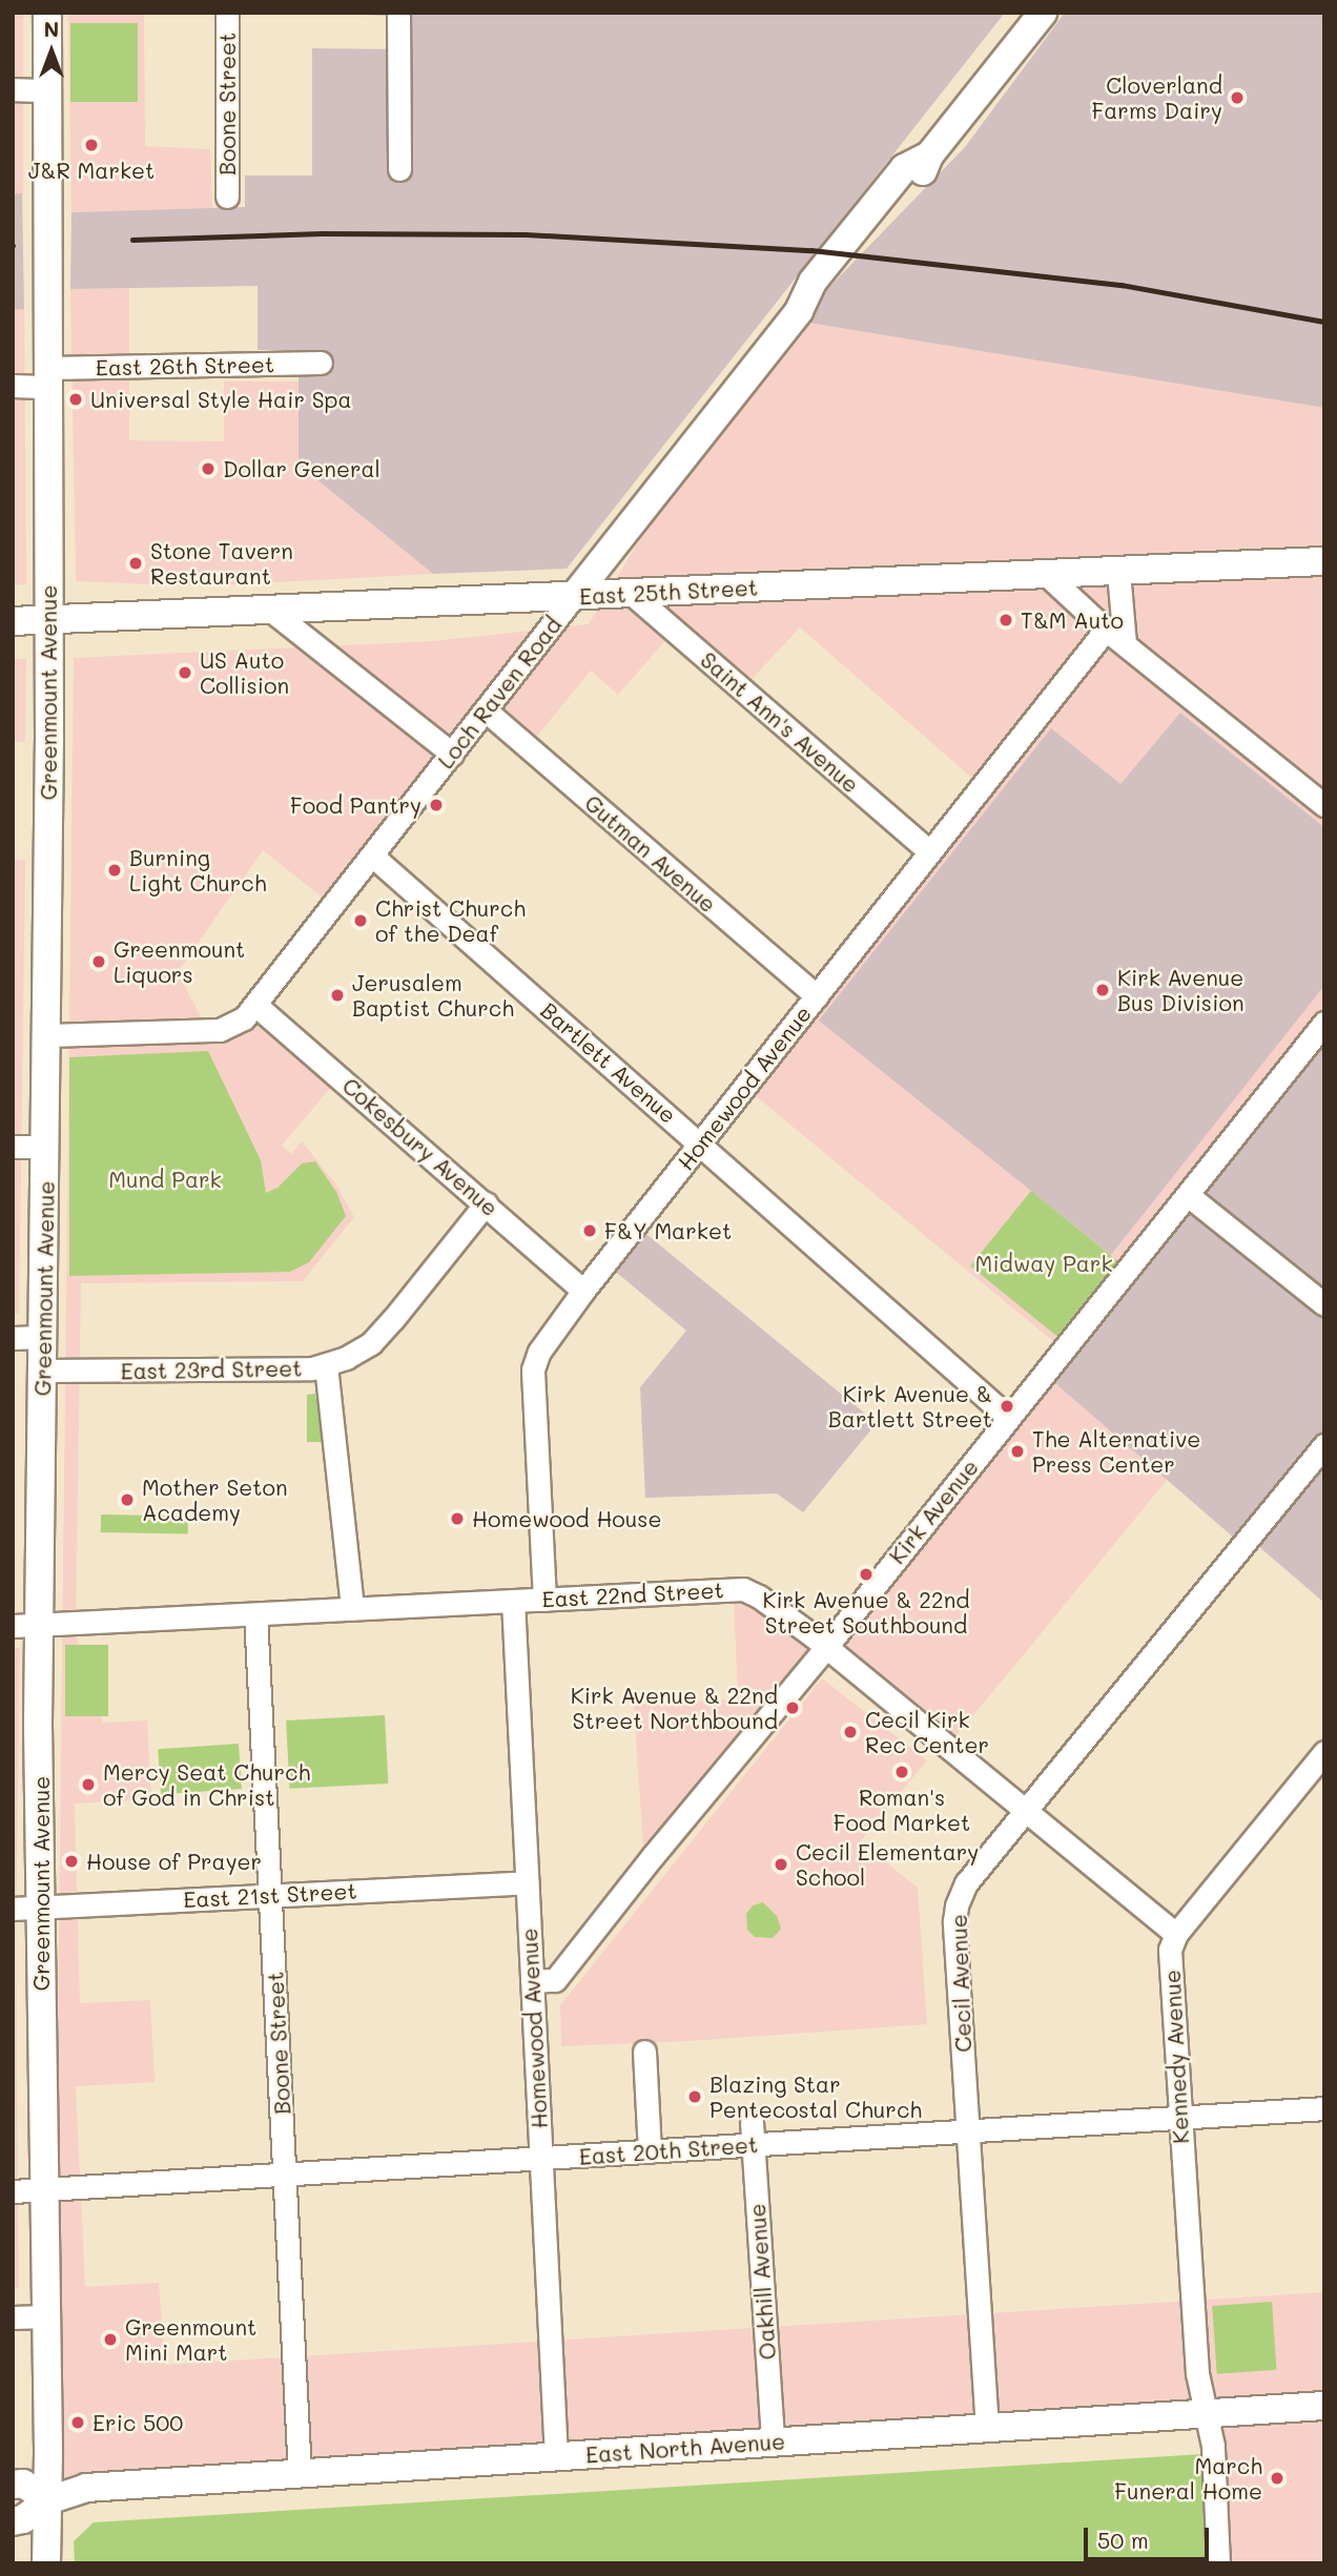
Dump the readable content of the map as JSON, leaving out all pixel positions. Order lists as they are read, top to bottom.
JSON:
{
  "streets": {
    "main road": [
      "East 25th Street",
      "Greenmount Avenue",
      "Loch Raven Road",
      "East North Avenue"
    ],
    "street": [
      "Boone Street",
      "East 26th Street",
      "Saint Ann's Avenue",
      "Gutman Avenue",
      "Bartlett Avenue",
      "Homewood Avenue",
      "Cokesbury Avenue",
      "East 23rd Street",
      "Kirk Avenue",
      "East 22nd Street",
      "East 21st Street",
      "Cecil Avenue",
      "Kennedy Avenue",
      "East 20th Street",
      "Oakhill Avenue"
    ]
  },
  "crossings": [
    ["Boone Street", "East 22nd Street"],
    ["Boone Street", "East 21st Street"],
    ["Boone Street", "East 20th Street"],
    ["Boone Street", "East North Avenue"],
    ["East 26th Street", "Greenmount Avenue"],
    ["East 25th Street", "Greenmount Avenue"],
    ["East 25th Street", "Loch Raven Road"],
    ["East 25th Street", "Saint Ann's Avenue"],
    ["Greenmount Avenue", "Loch Raven Road"],
    ["Greenmount Avenue", "East 23rd Street"],
    ["Greenmount Avenue", "East 22nd Street"],
    ["Greenmount Avenue", "East 21st Street"],
    ["Greenmount Avenue", "East 20th Street"],
    ["Greenmount Avenue", "East North Avenue"],
    ["Loch Raven Road", "Gutman Avenue"],
    ["Loch Raven Road", "Bartlett Avenue"],
    ["Loch Raven Road", "Cokesbury Avenue"],
    ["Saint Ann's Avenue", "Homewood Avenue"],
    ["Gutman Avenue", "Homewood Avenue"],
    ["Bartlett Avenue", "Homewood Avenue"],
    ["Bartlett Avenue", "Kirk Avenue"],
    ["Homewood Avenue", "Cokesbury Avenue"],
    ["Homewood Avenue", "Kirk Avenue"],
    ["Homewood Avenue", "East 22nd Street"],
    ["Homewood Avenue", "East 21st Street"],
    ["Homewood Avenue", "East 20th Street"],
    ["Homewood Avenue", "East North Avenue"],
    ["Cokesbury Avenue", "East 23rd Street"],
    ["Kirk Avenue", "East 22nd Street"],
    ["East 22nd Street", "Cecil Avenue"],
    ["East 22nd Street", "Kennedy Avenue"],
    ["Cecil Avenue", "East 20th Street"],
    ["Cecil Avenue", "East North Avenue"],
    ["Kennedy Avenue", "East 20th Street"],
    ["Kennedy Avenue", "East North Avenue"],
    ["East 20th Street", "Oakhill Avenue"],
    ["Oakhill Avenue", "East North Avenue"]
  ],
  "parks": ["Mund Park", "Midway Park"],
  "places": [
    "Cloverland Farms Dairy",
    "J&R Market",
    "Universal Style Hair Spa",
    "Dollar General",
    "Stone Tavern Restaurant",
    "T&M Auto",
    "US Auto Collision",
    "Food Pantry",
    "Burning Light Church",
    "Christ Church of the Deaf",
    "Greenmount Liquors",
    "Kirk Avenue Bus Division",
    "Jerusalem Baptist Church",
    "F&Y Market",
    "Kirk Avenue & Bartlett Street",
    "The Alternative Press Center",
    "Mother Seton Academy",
    "Homewood House",
    "Kirk Avenue & 22nd Street Southbound",
    "Kirk Avenue & 22nd Street Northbound",
    "Cecil Kirk Rec Center",
    "Roman's Food Market",
    "Mercy Seat Church of God in Christ",
    "House of Prayer",
    "Cecil Elementary School",
    "Blazing Star Pentecostal Church",
    "Greenmount Mini Mart",
    "Eric 500",
    "March Funeral Home"
  ],
  "scale_bar": "50 m",
  "north": "top"
}
